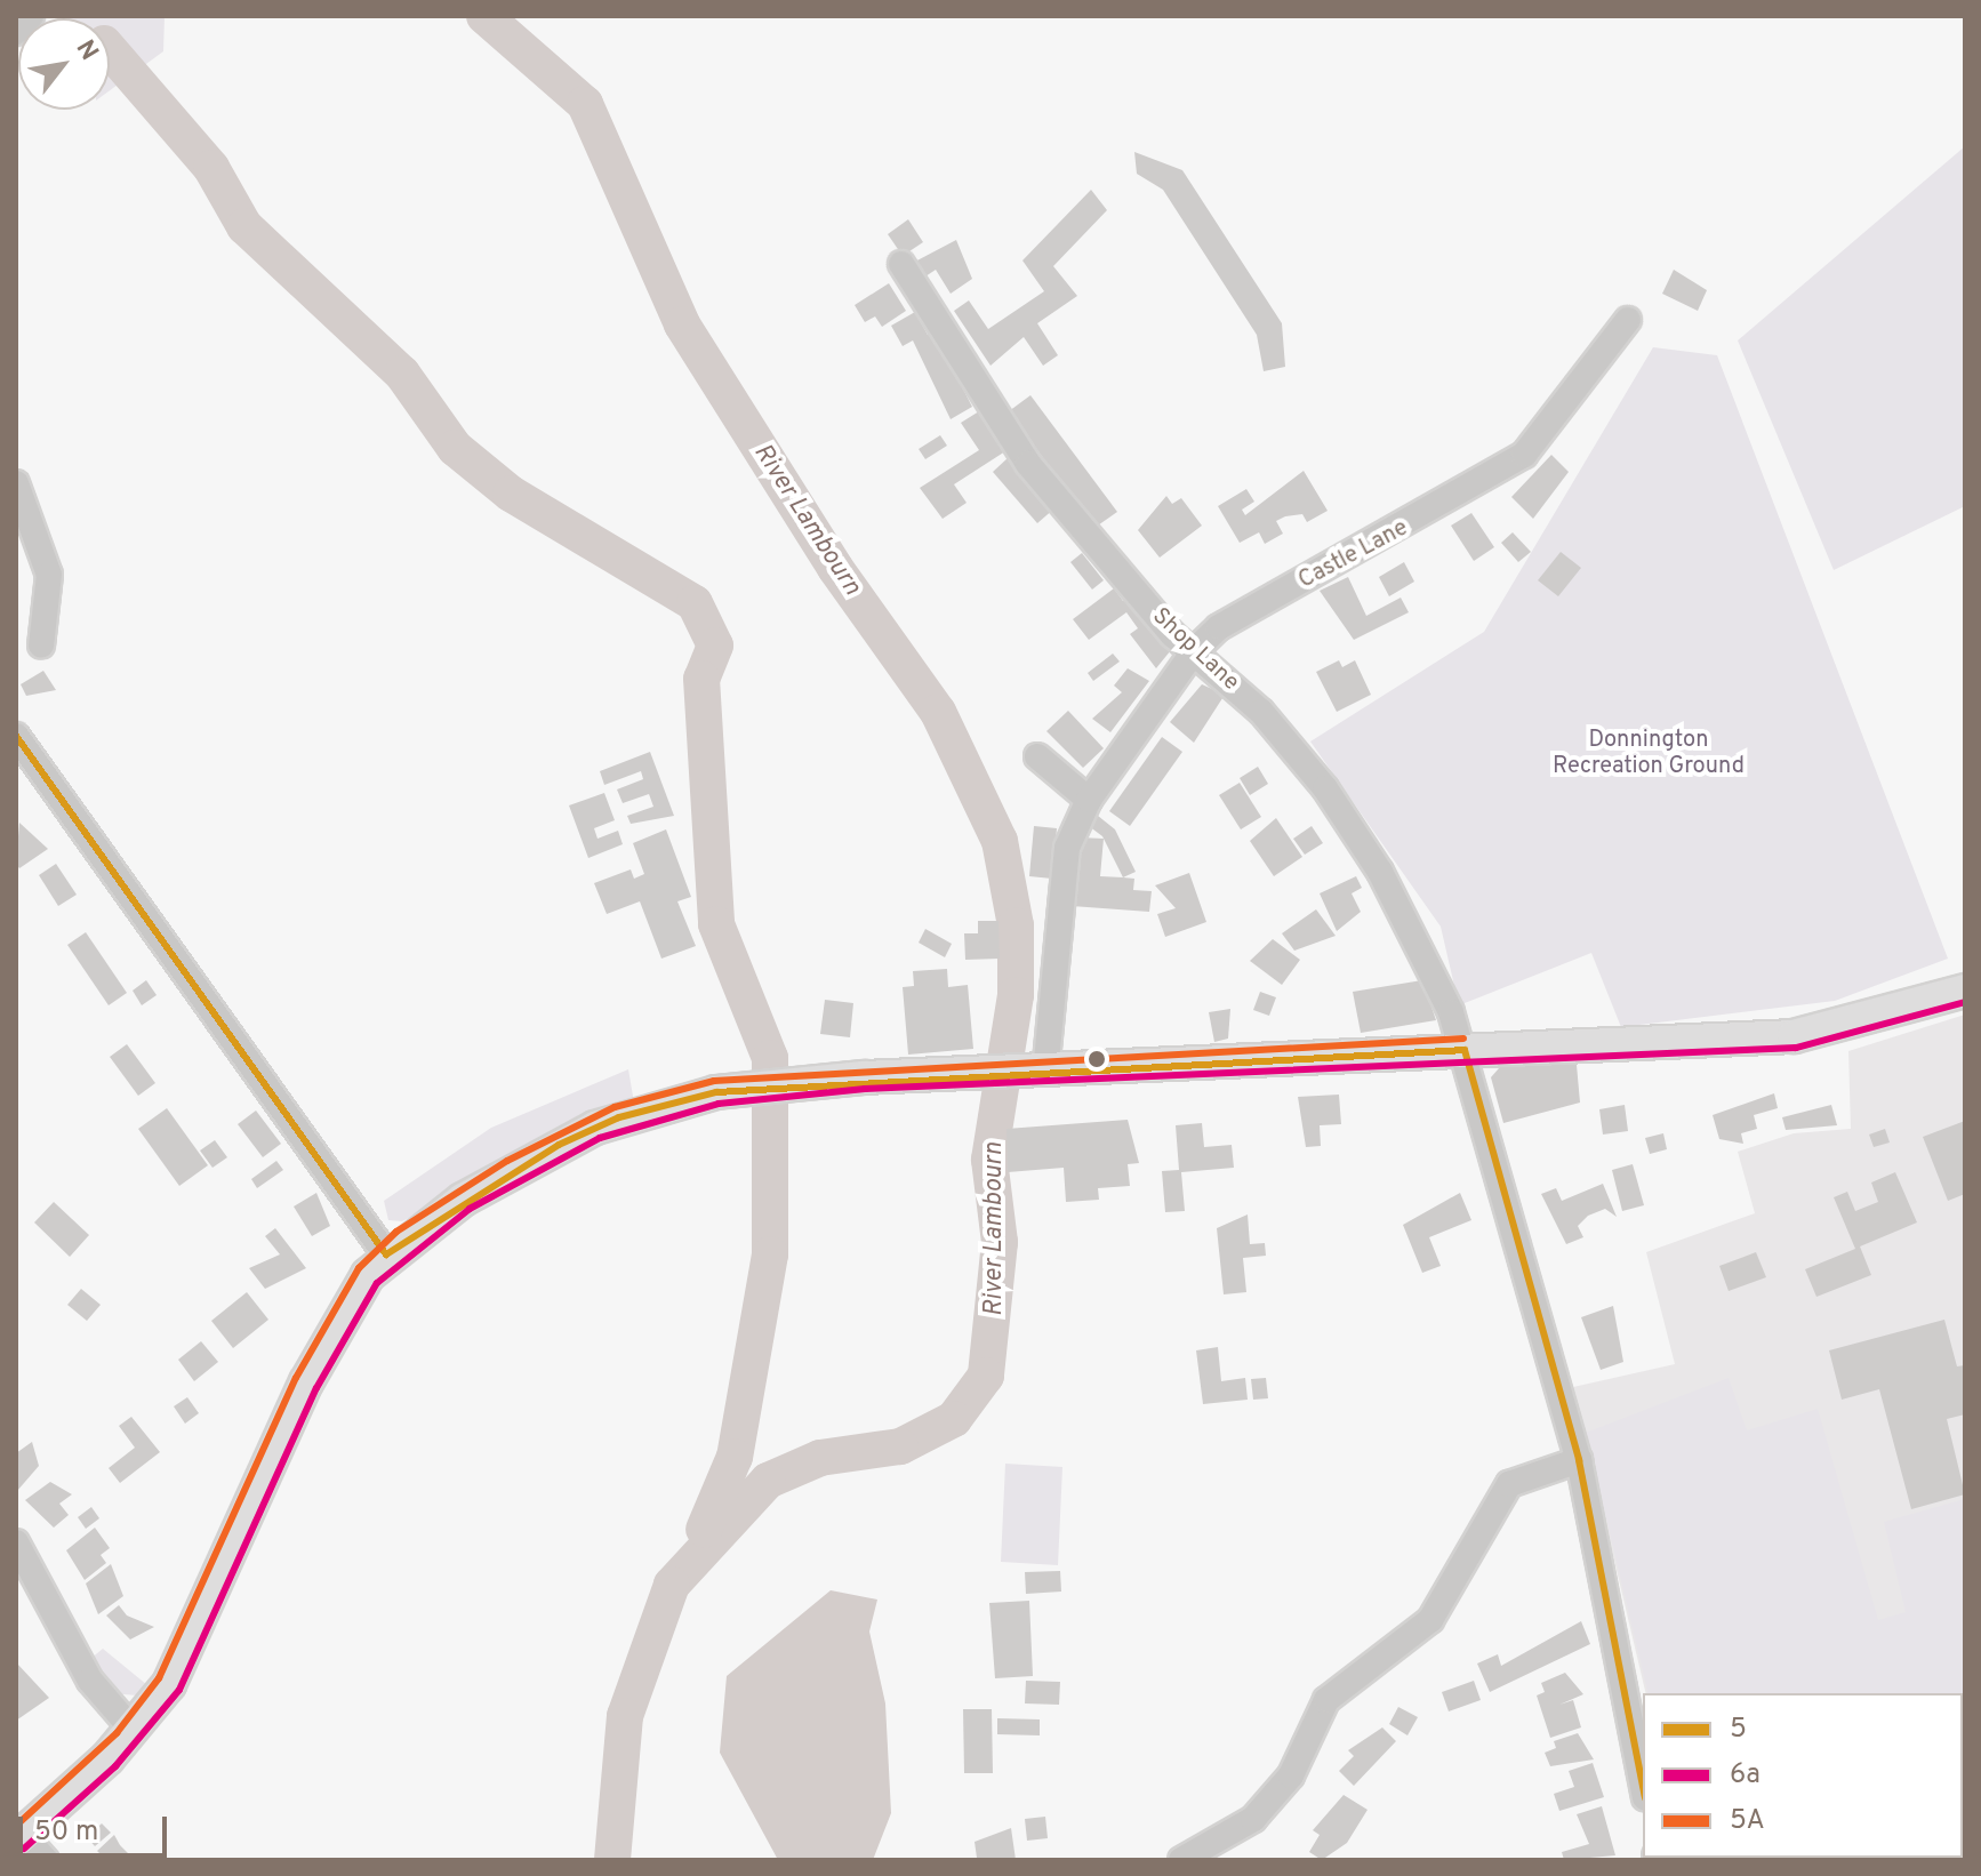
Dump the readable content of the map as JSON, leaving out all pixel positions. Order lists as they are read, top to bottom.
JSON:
{
  "streets": {
    "street": ["Castle Lane", "Shop Lane"]
  },
  "crossings": [
    ["Castle Lane", "Shop Lane"]
  ],
  "water": ["River Lambourn"],
  "parks": ["Donnington Recreation Ground"],
  "lines": ["transit line 5", "transit line 6a", "transit line 5A"],
  "legend": ["5", "6a", "5A"],
  "scale_bar": "50 m",
  "north": "top right"
}
